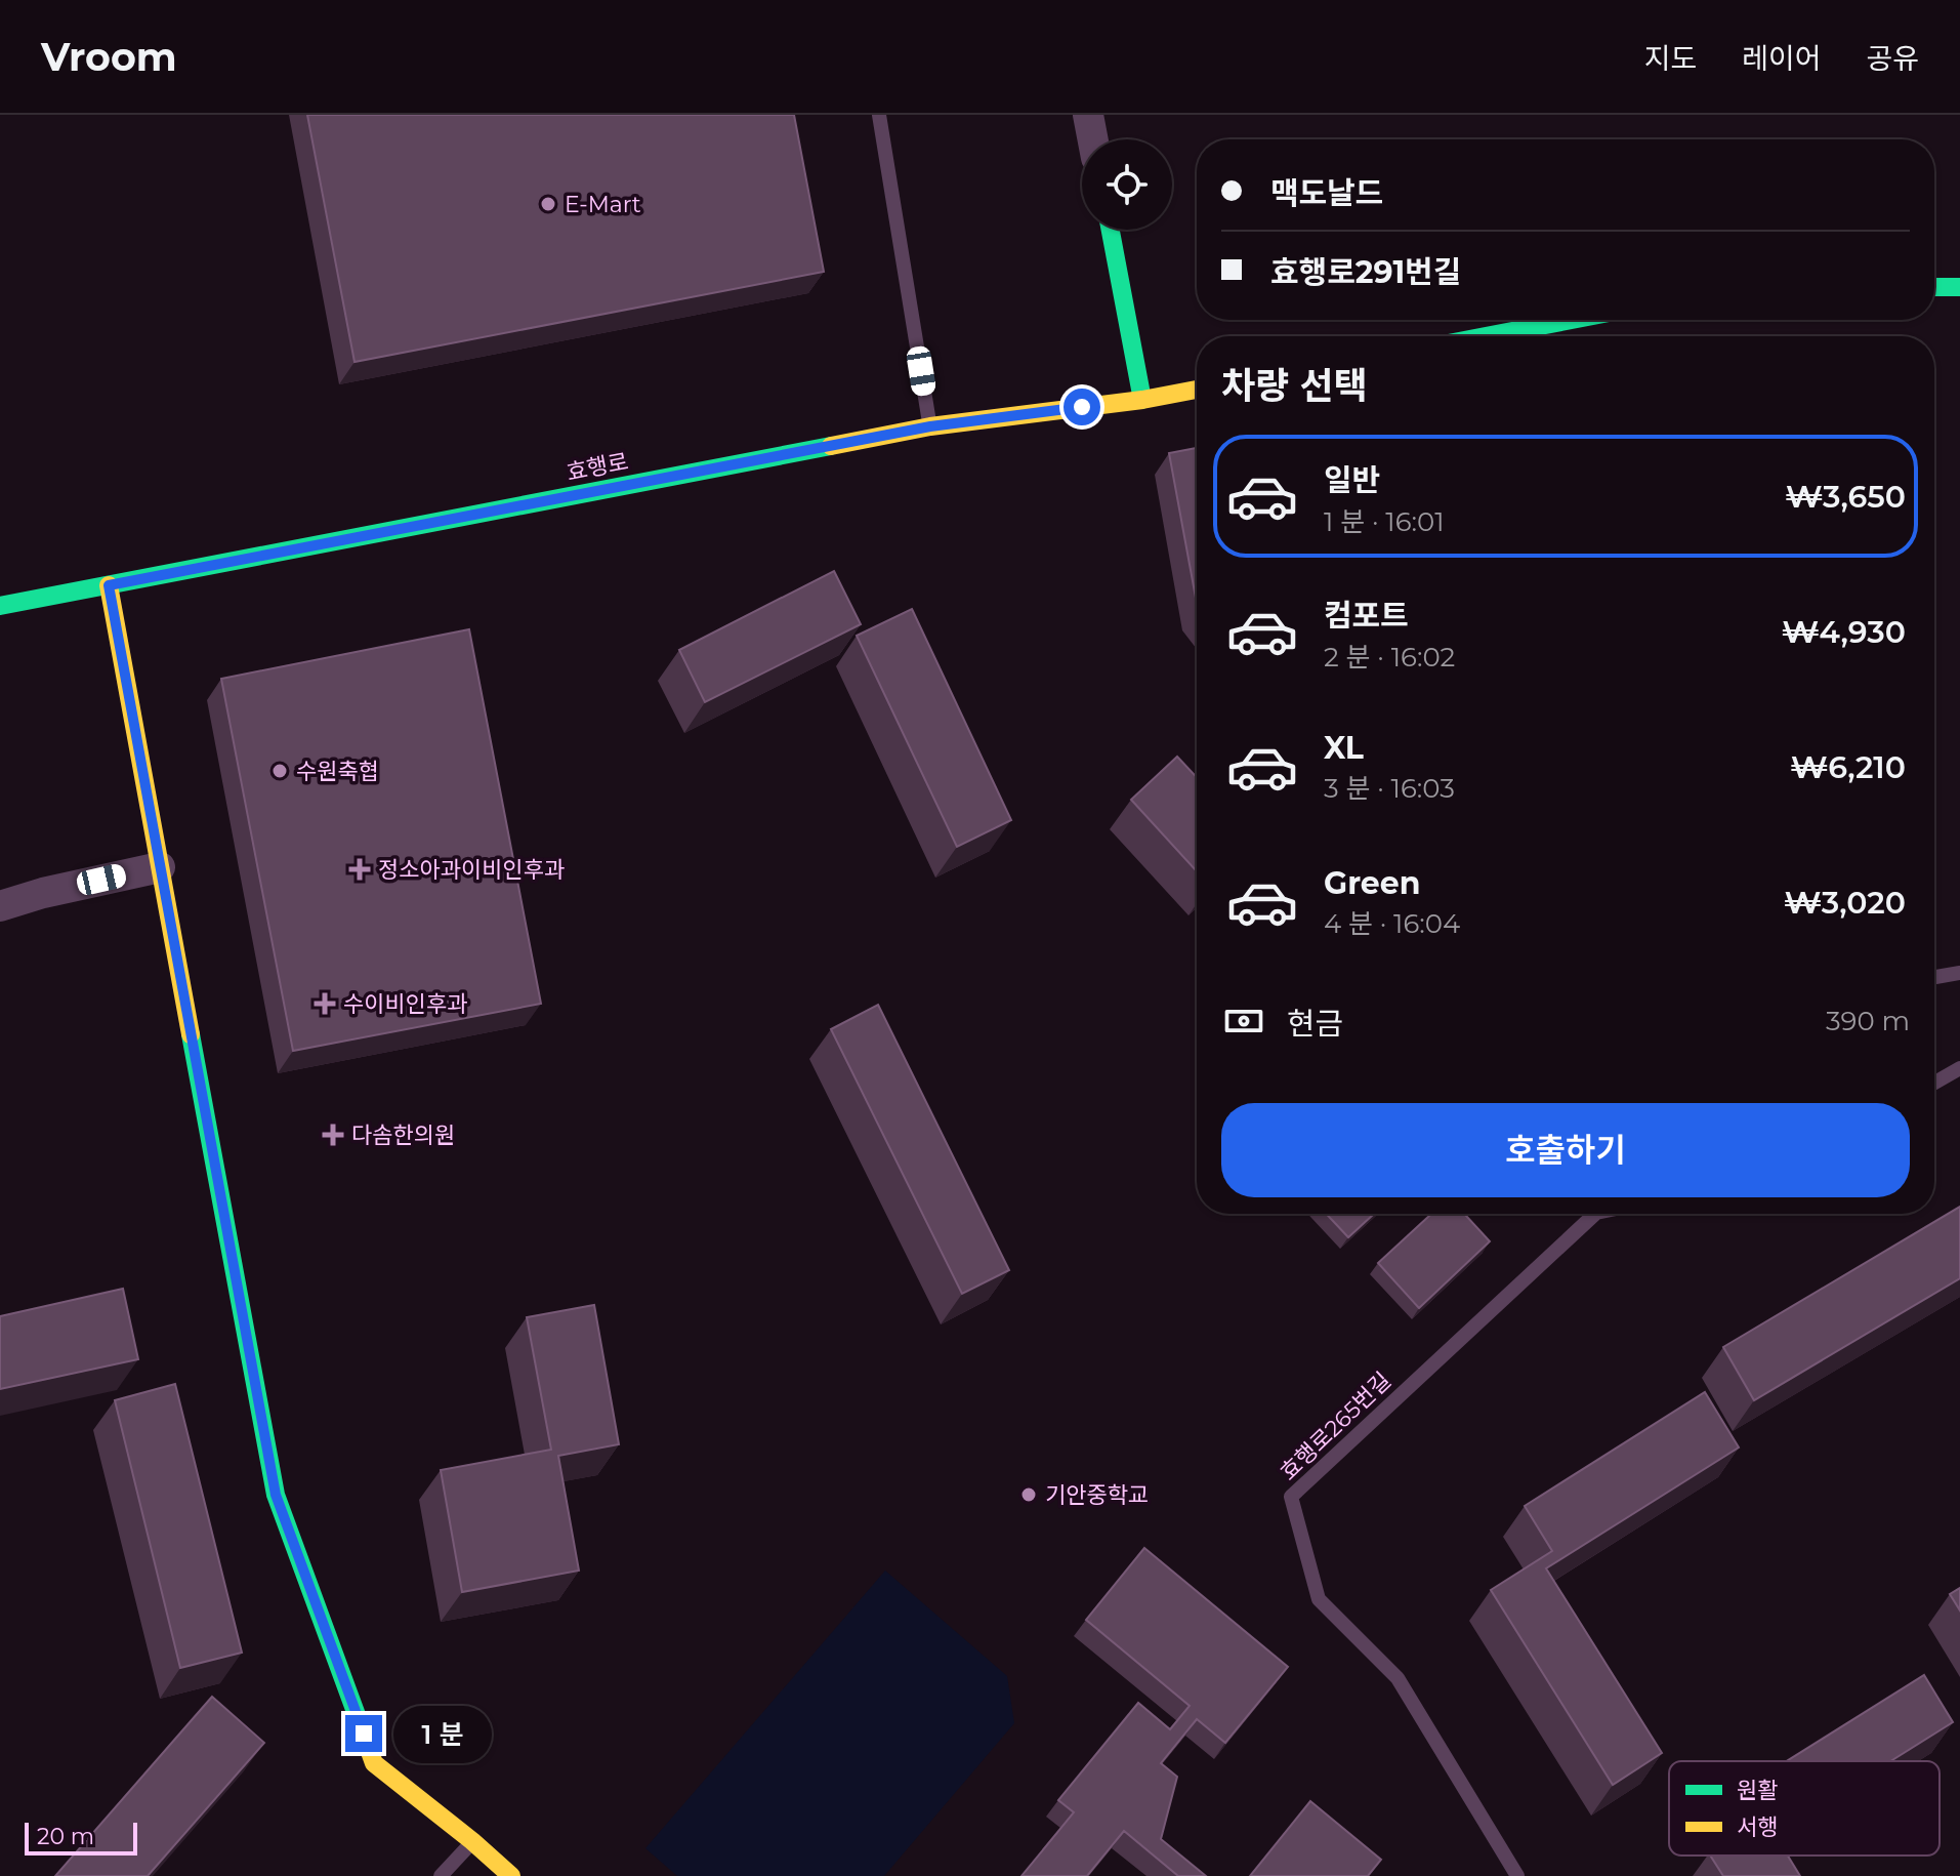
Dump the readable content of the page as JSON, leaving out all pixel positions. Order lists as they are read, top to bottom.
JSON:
{
  "streets": {
    "street": ["효행로"],
    "lane": ["효행로265번길"]
  },
  "places": {
    "other": ["E-Mart", "수원축협", "기안중학교"],
    "health": ["정소아과이비인후과", "수이비인후과", "다솜한의원"]
  },
  "legend": ["원활", "서행"],
  "scale_bar": "20 m",
  "page": {
    "header": "Vroom",
    "nav": ["지도", "레이어", "공유"],
    "banner": ["맥도날드", "효행로291번길"],
    "heading": "차량 선택",
    "list": [
      {
        "name": "일반",
        "note": "1 분 · 16:01",
        "value": "₩3,650"
      },
      {
        "name": "컴포트",
        "note": "2 분 · 16:02",
        "value": "₩4,930"
      },
      {
        "name": "XL",
        "note": "3 분 · 16:03",
        "value": "₩6,210"
      },
      {
        "name": "Green",
        "note": "4 분 · 16:04",
        "value": "₩3,020"
      }
    ],
    "pay": ["현금", "390 m"],
    "buttons": "호출하기",
    "bubble": "1 분",
    "scale": "20 m"
  }
}
